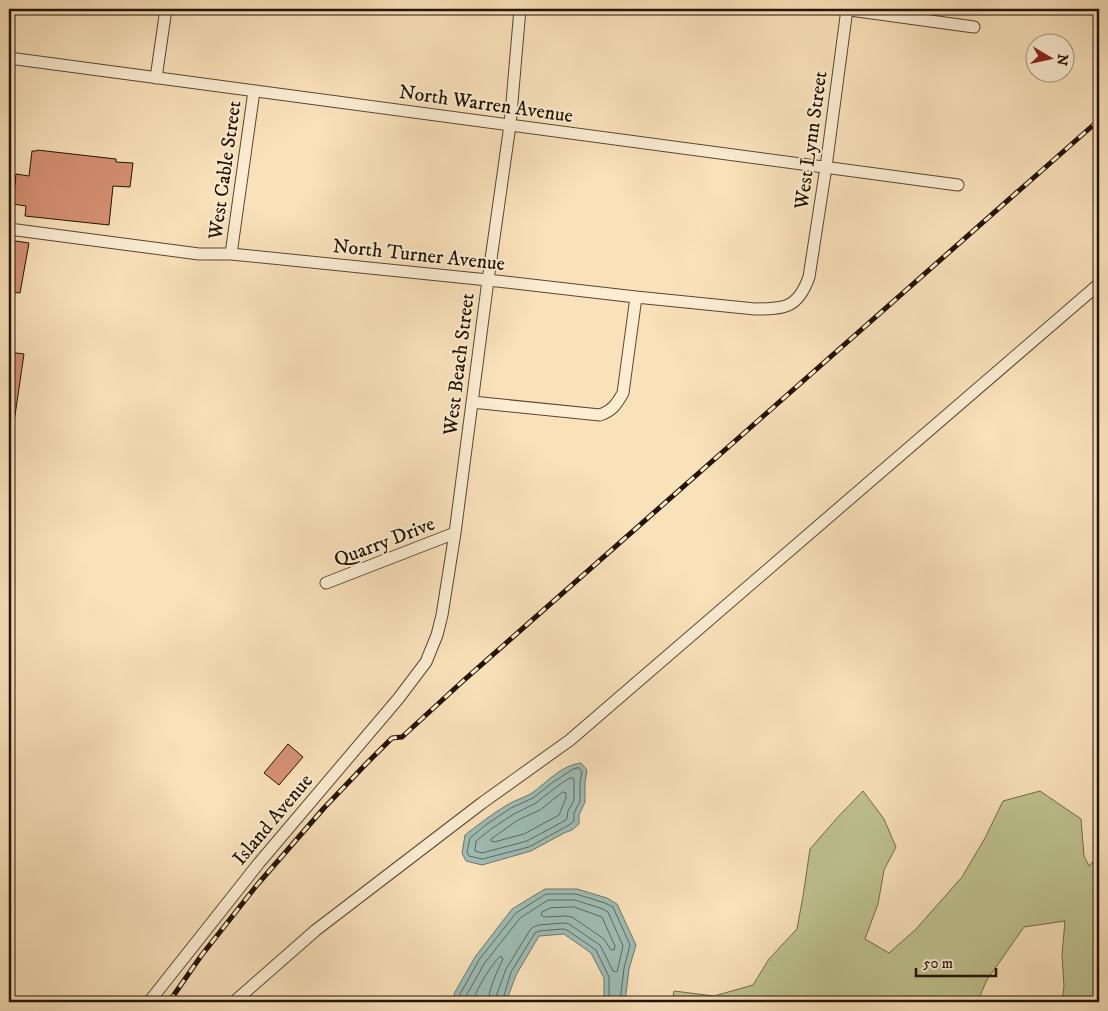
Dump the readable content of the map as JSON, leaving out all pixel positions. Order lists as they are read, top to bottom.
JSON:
{
  "streets": {
    "street": [
      "North Warren Avenue",
      "West Lynn Street",
      "West Cable Street",
      "North Turner Avenue",
      "West Beach Street",
      "Quarry Drive",
      "Island Avenue"
    ]
  },
  "crossings": [
    ["North Warren Avenue", "West Lynn Street"],
    ["North Warren Avenue", "West Cable Street"],
    ["North Warren Avenue", "West Beach Street"],
    ["West Lynn Street", "North Turner Avenue"],
    ["West Cable Street", "North Turner Avenue"],
    ["North Turner Avenue", "West Beach Street"],
    ["West Beach Street", "Quarry Drive"],
    ["West Beach Street", "Island Avenue"]
  ],
  "scale_bar": "50 m",
  "north": "right"
}
